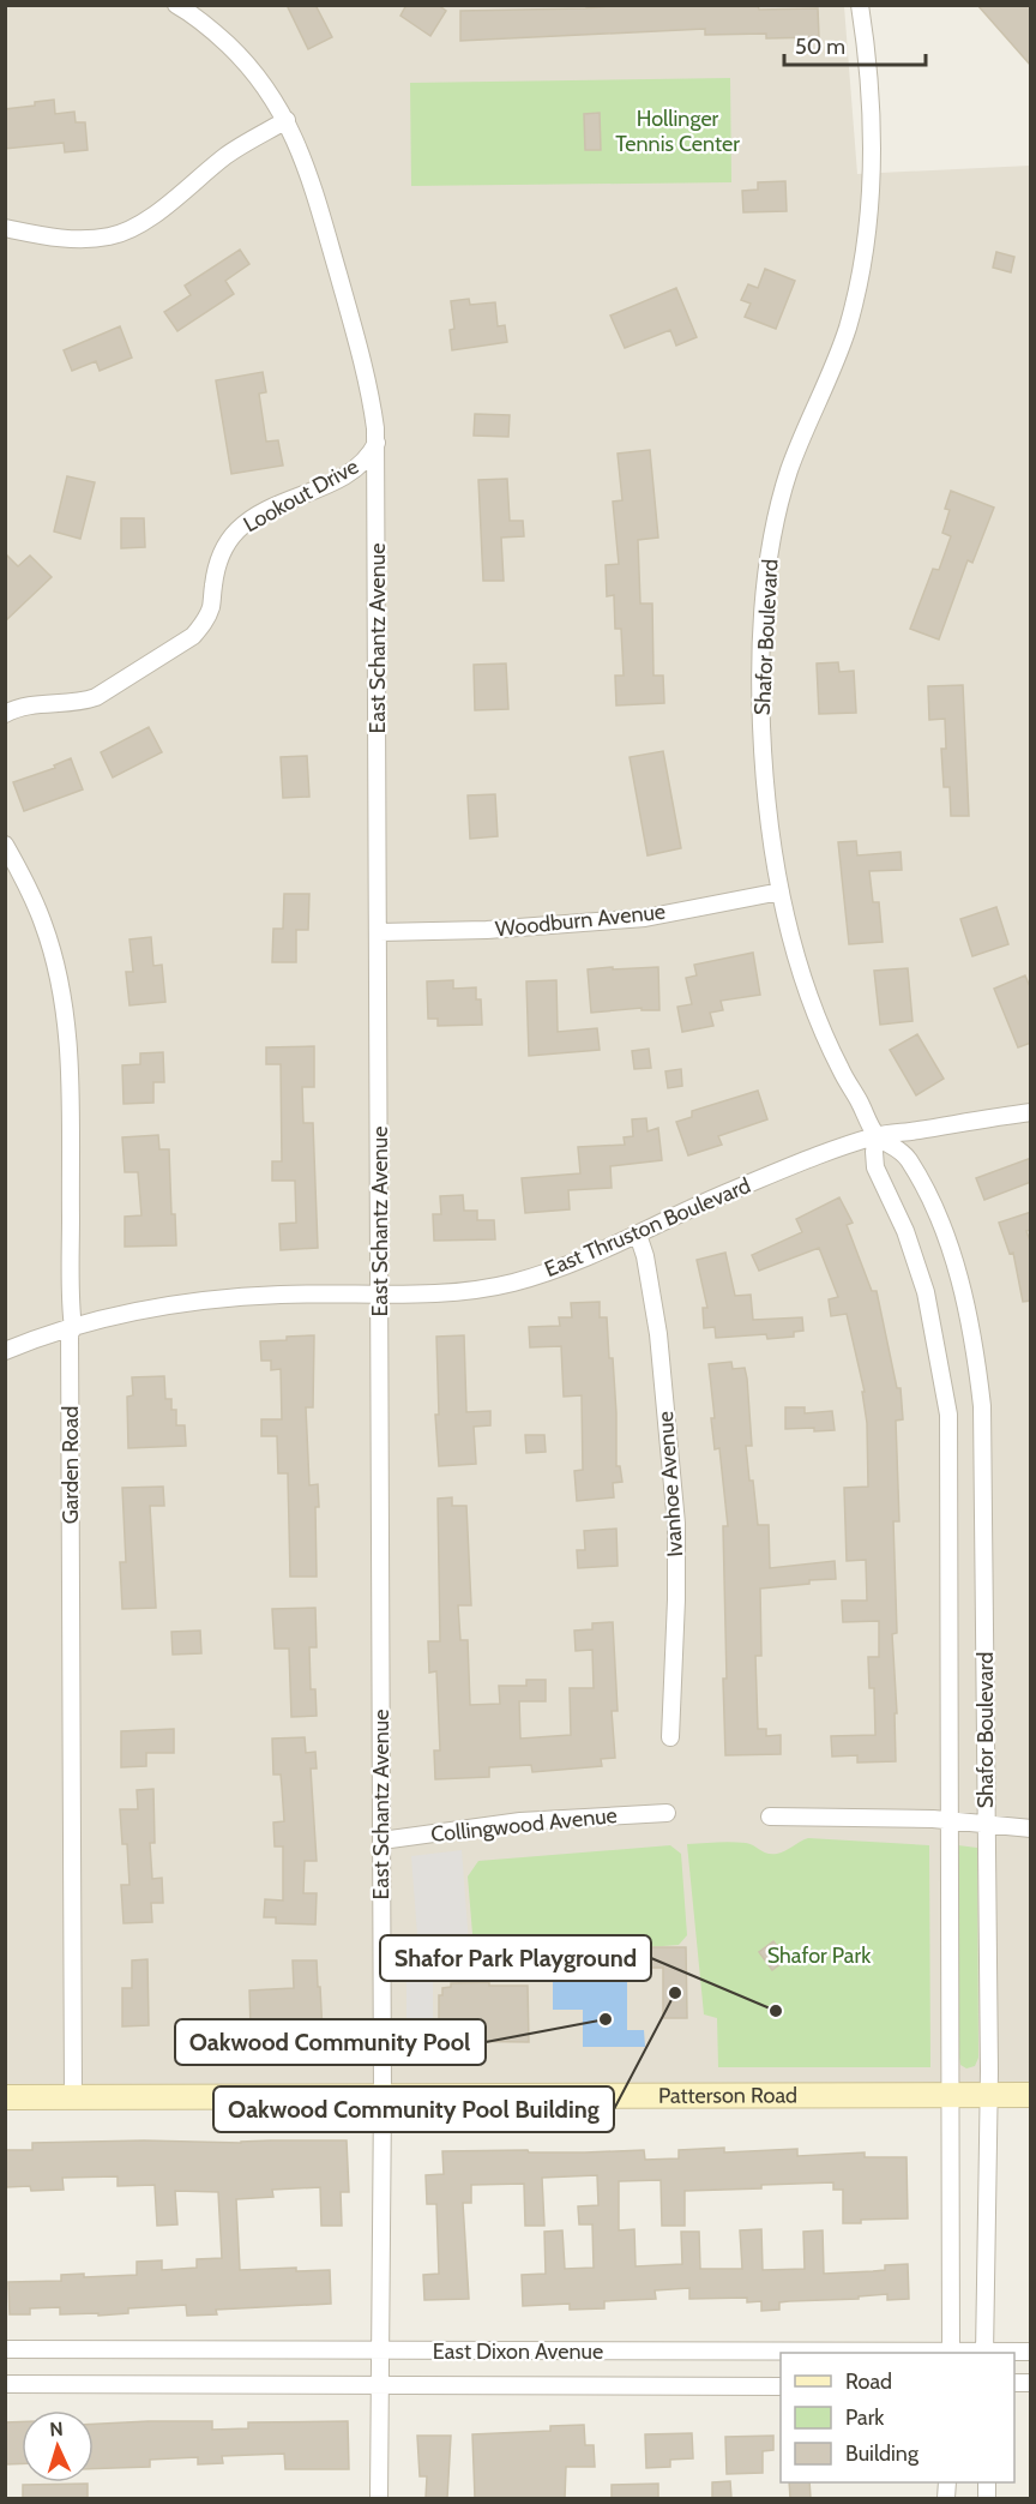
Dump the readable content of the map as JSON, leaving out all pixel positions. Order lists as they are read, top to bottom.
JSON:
{
  "streets": {
    "main road": ["Patterson Road"],
    "street": [
      "Lookout Drive",
      "Shafor Boulevard",
      "East Schantz Avenue",
      "Woodburn Avenue",
      "East Thruston Boulevard",
      "Garden Road",
      "Ivanhoe Avenue",
      "Collingwood Avenue",
      "East Dixon Avenue"
    ]
  },
  "crossings": [
    ["Lookout Drive", "East Schantz Avenue"],
    ["Shafor Boulevard", "Woodburn Avenue"],
    ["Shafor Boulevard", "East Thruston Boulevard"],
    ["Shafor Boulevard", "Patterson Road"],
    ["Shafor Boulevard", "East Dixon Avenue"],
    ["East Schantz Avenue", "Woodburn Avenue"],
    ["East Schantz Avenue", "East Thruston Boulevard"],
    ["East Schantz Avenue", "Collingwood Avenue"],
    ["East Schantz Avenue", "Patterson Road"],
    ["East Schantz Avenue", "East Dixon Avenue"],
    ["East Thruston Boulevard", "Garden Road"],
    ["East Thruston Boulevard", "Ivanhoe Avenue"],
    ["Garden Road", "Patterson Road"]
  ],
  "parks": ["Hollinger Tennis Center", "Shafor Park"],
  "places": ["Oakwood Community Pool Building", "Shafor Park Playground", "Oakwood Community Pool"],
  "legend": ["Road", "Park", "Building"],
  "scale_bar": "50 m",
  "north": "top"
}
